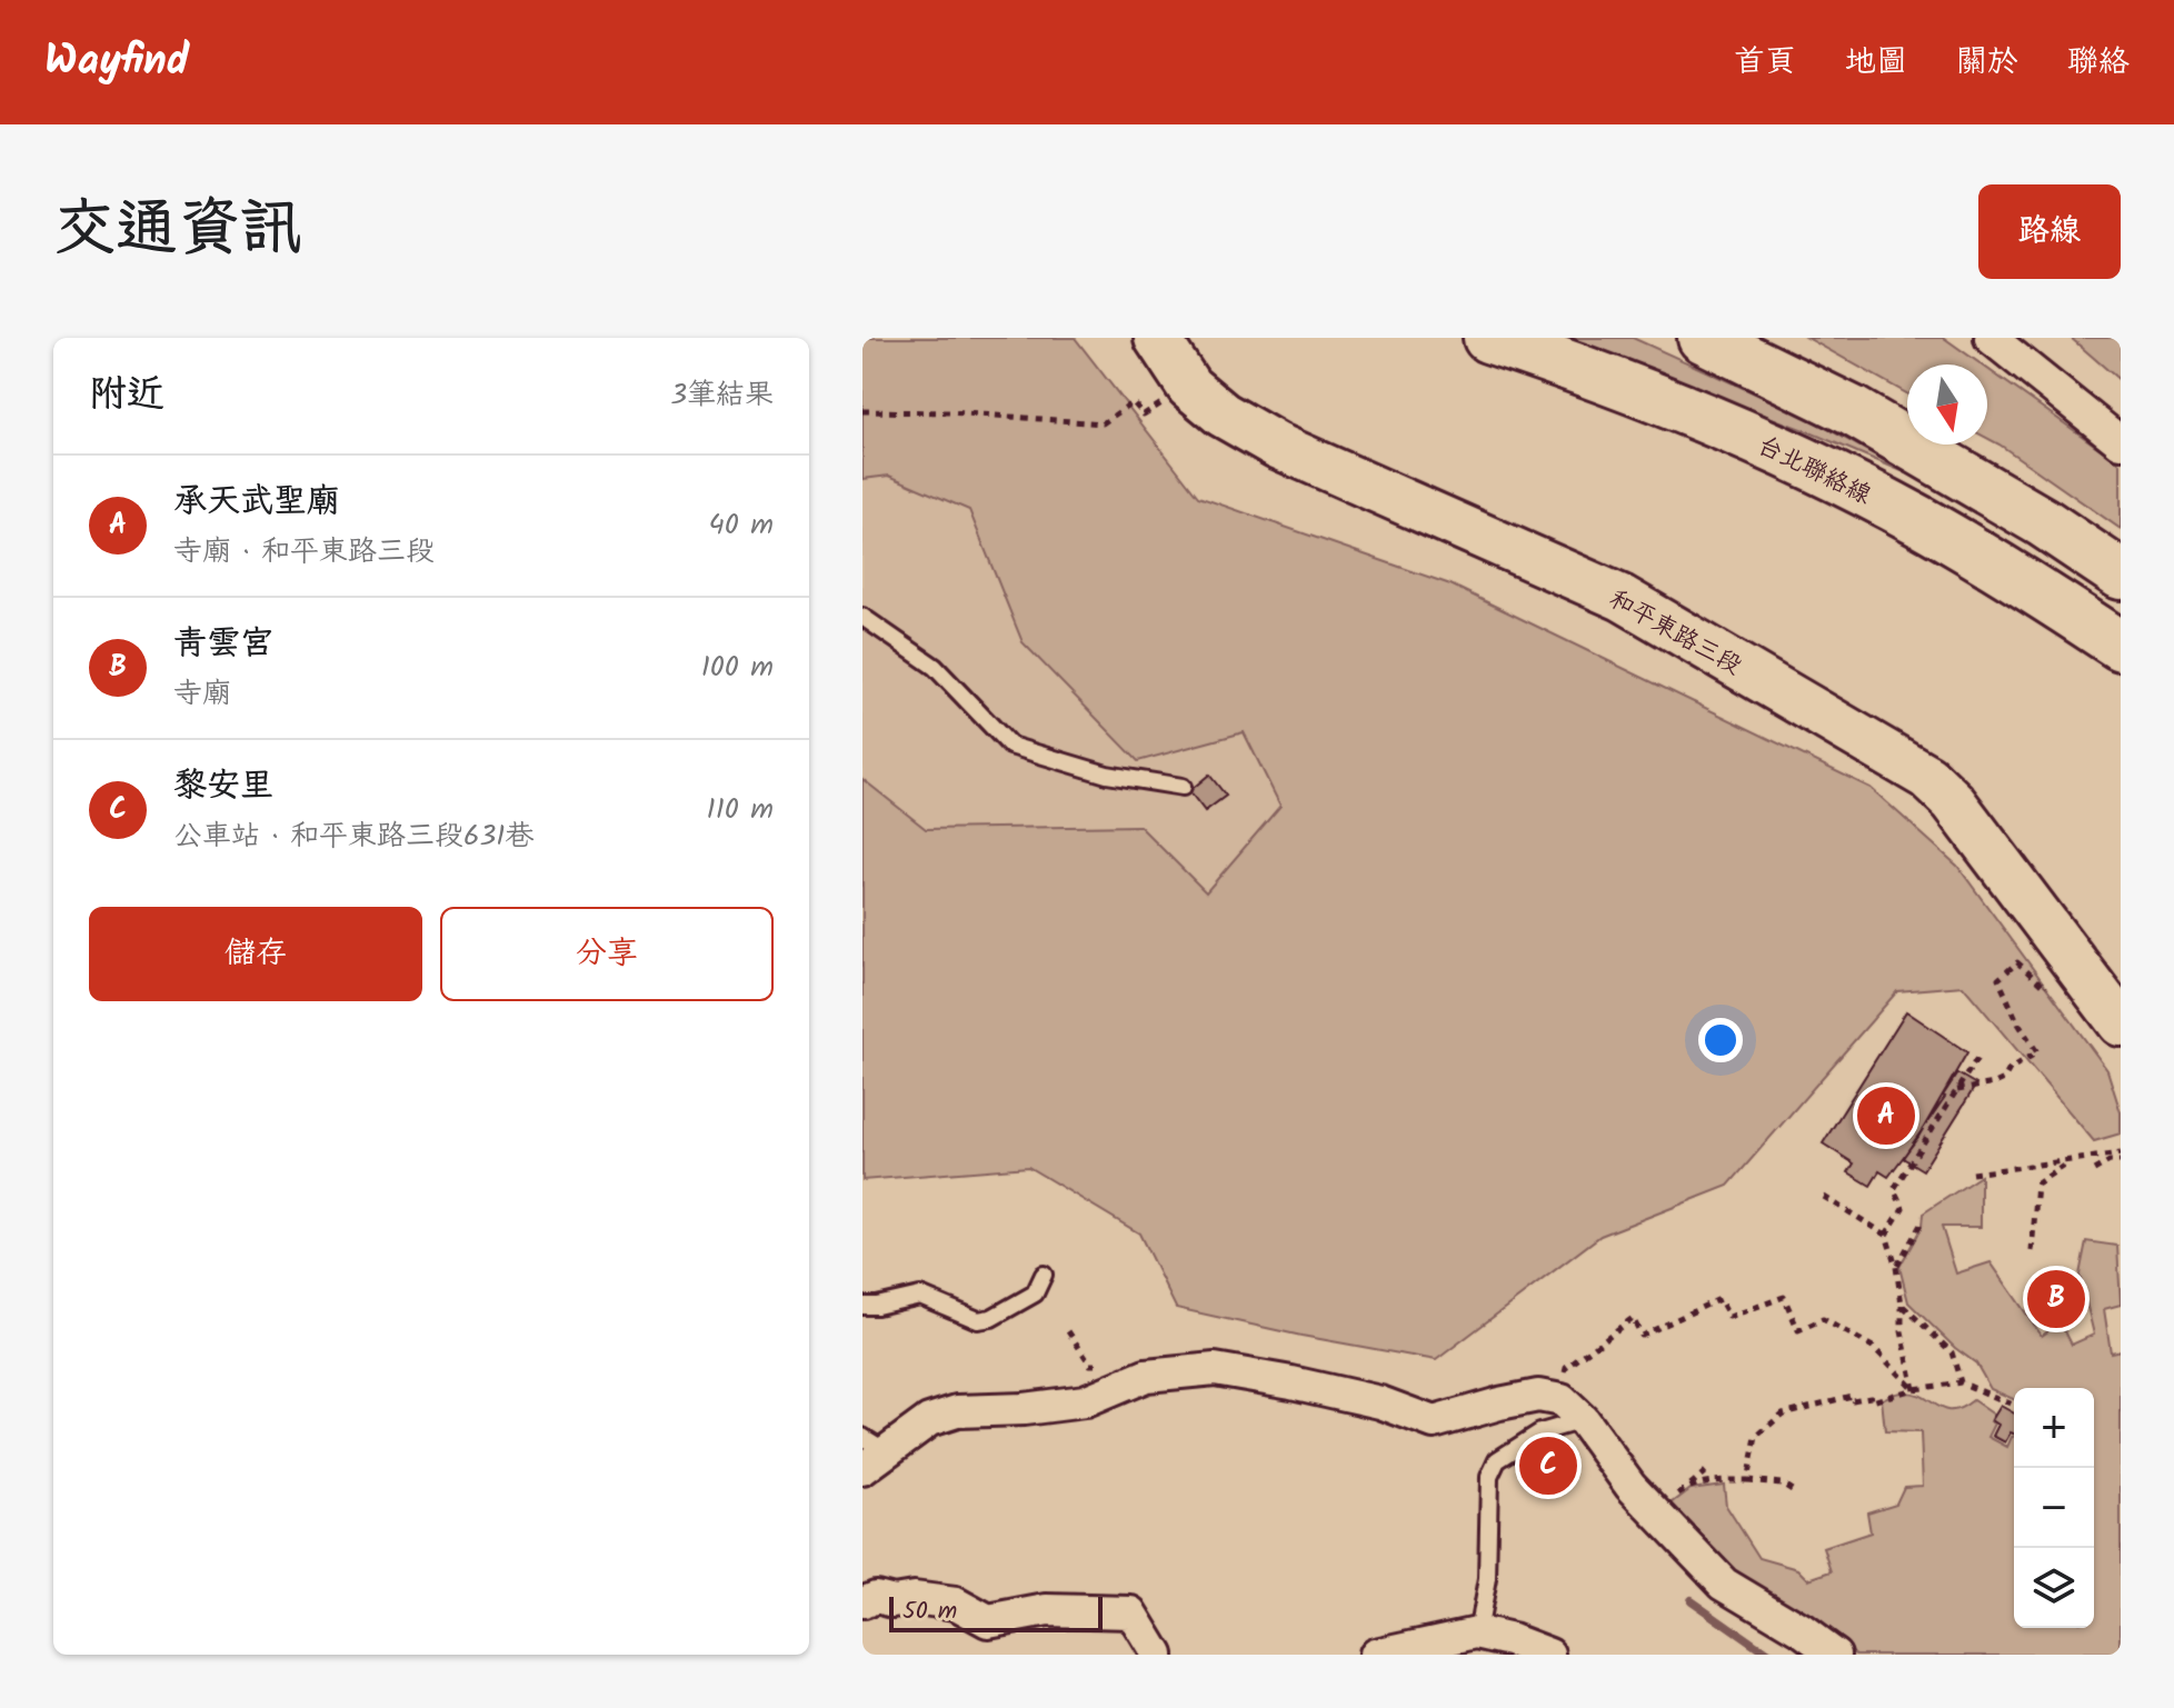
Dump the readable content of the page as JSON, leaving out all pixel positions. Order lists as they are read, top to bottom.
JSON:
{
  "streets": {
    "highway": ["台北聯絡線"],
    "main road": ["和平東路三段"]
  },
  "scale_bar": "50 m",
  "north": "bottom",
  "page": {
    "header": "Wayfind",
    "nav": [
      "首頁",
      "地圖",
      "關於",
      "聯絡"
    ],
    "title": "交通資訊",
    "buttons": [
      "路線",
      ["儲存", "分享"]
    ],
    "heading": ["附近", "3筆結果"],
    "list": [
      {
        "mark": "A",
        "name": "承天武聖廟",
        "note": "寺廟 · 和平東路三段",
        "value": "40 m"
      },
      {
        "mark": "B",
        "name": "青雲宮",
        "note": "寺廟",
        "value": "100 m"
      },
      {
        "mark": "C",
        "name": "黎安里",
        "note": "公車站 · 和平東路三段631巷",
        "value": "110 m"
      }
    ],
    "pins": ["A", "B", "C"],
    "map_buttons": ["+", "−"],
    "scale": "50 m"
  }
}
